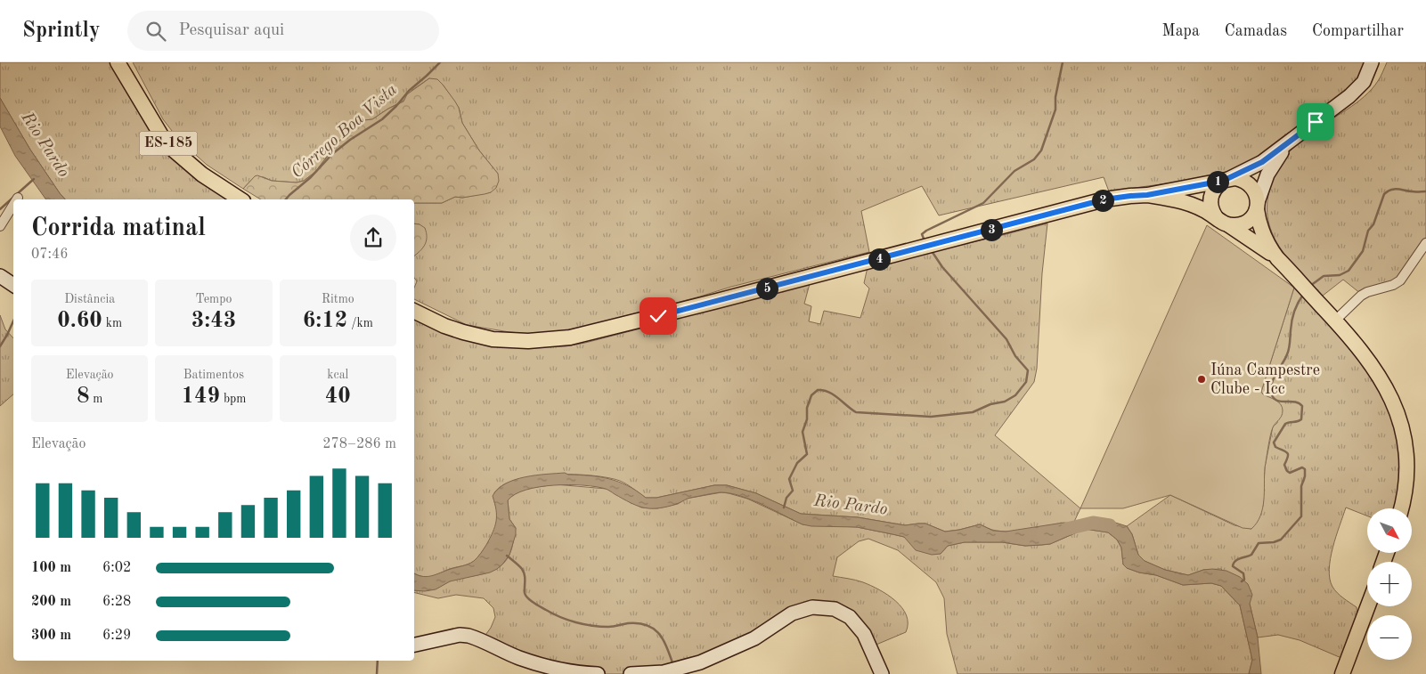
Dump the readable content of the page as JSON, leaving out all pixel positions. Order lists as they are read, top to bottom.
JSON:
{
  "streets": {
    "main road": ["ES-185"]
  },
  "water": ["Córrego Boa Vista", "Rio Pardo"],
  "places": ["Iúna Campestre Clube - Icc"],
  "north": "bottom right",
  "page": {
    "header": "Sprintly",
    "search": "Pesquisar aqui",
    "nav": ["Mapa", "Camadas", "Compartilhar"],
    "pins": [
      "1",
      "2",
      "3",
      "4",
      "5"
    ],
    "heading": ["Corrida matinal", "07:46"],
    "stats": [
      ["Distância", "0.60 km"],
      ["Tempo", "3:43"],
      ["Ritmo", "6:12 /km"],
      ["Elevação", "8 m"],
      ["Batimentos", "149 bpm"],
      ["kcal", "40"]
    ],
    "chart": ["Elevação", "278–286 m"],
    "map_buttons": ["+", "−"],
    "list": [
      {
        "name": "100 m",
        "note": "6:02"
      },
      {
        "name": "200 m",
        "note": "6:28"
      },
      {
        "name": "300 m",
        "note": "6:29"
      }
    ]
  }
}
